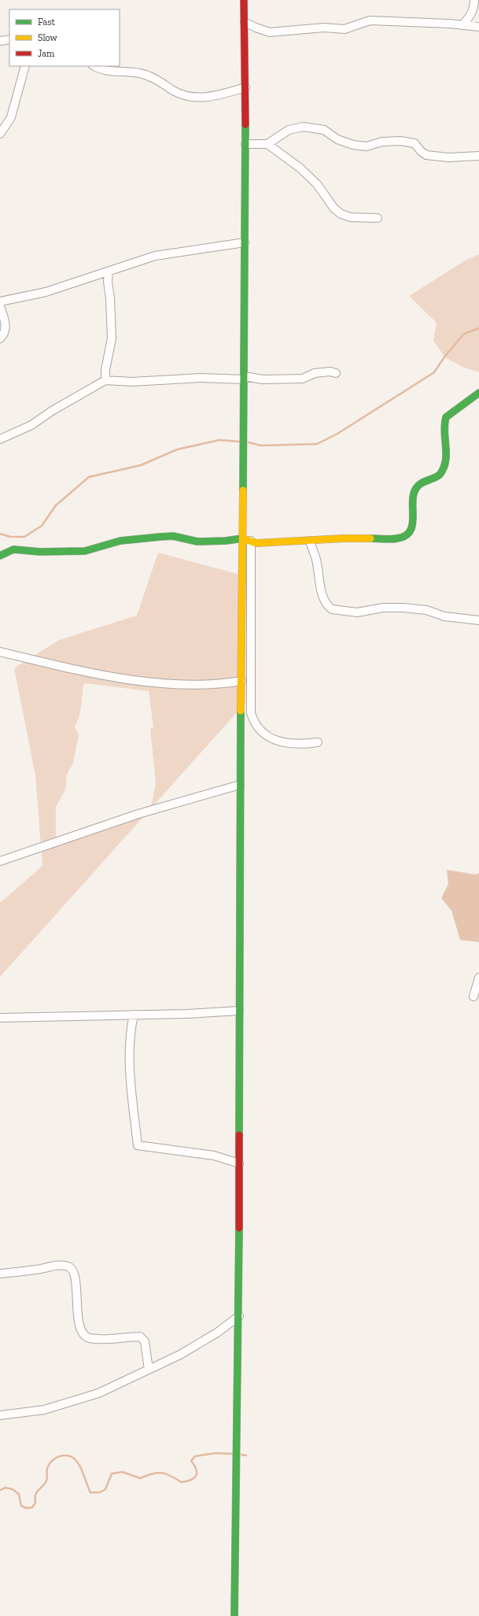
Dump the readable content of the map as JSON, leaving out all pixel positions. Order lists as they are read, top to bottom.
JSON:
{
  "legend": ["Fast", "Slow", "Jam"]
}
